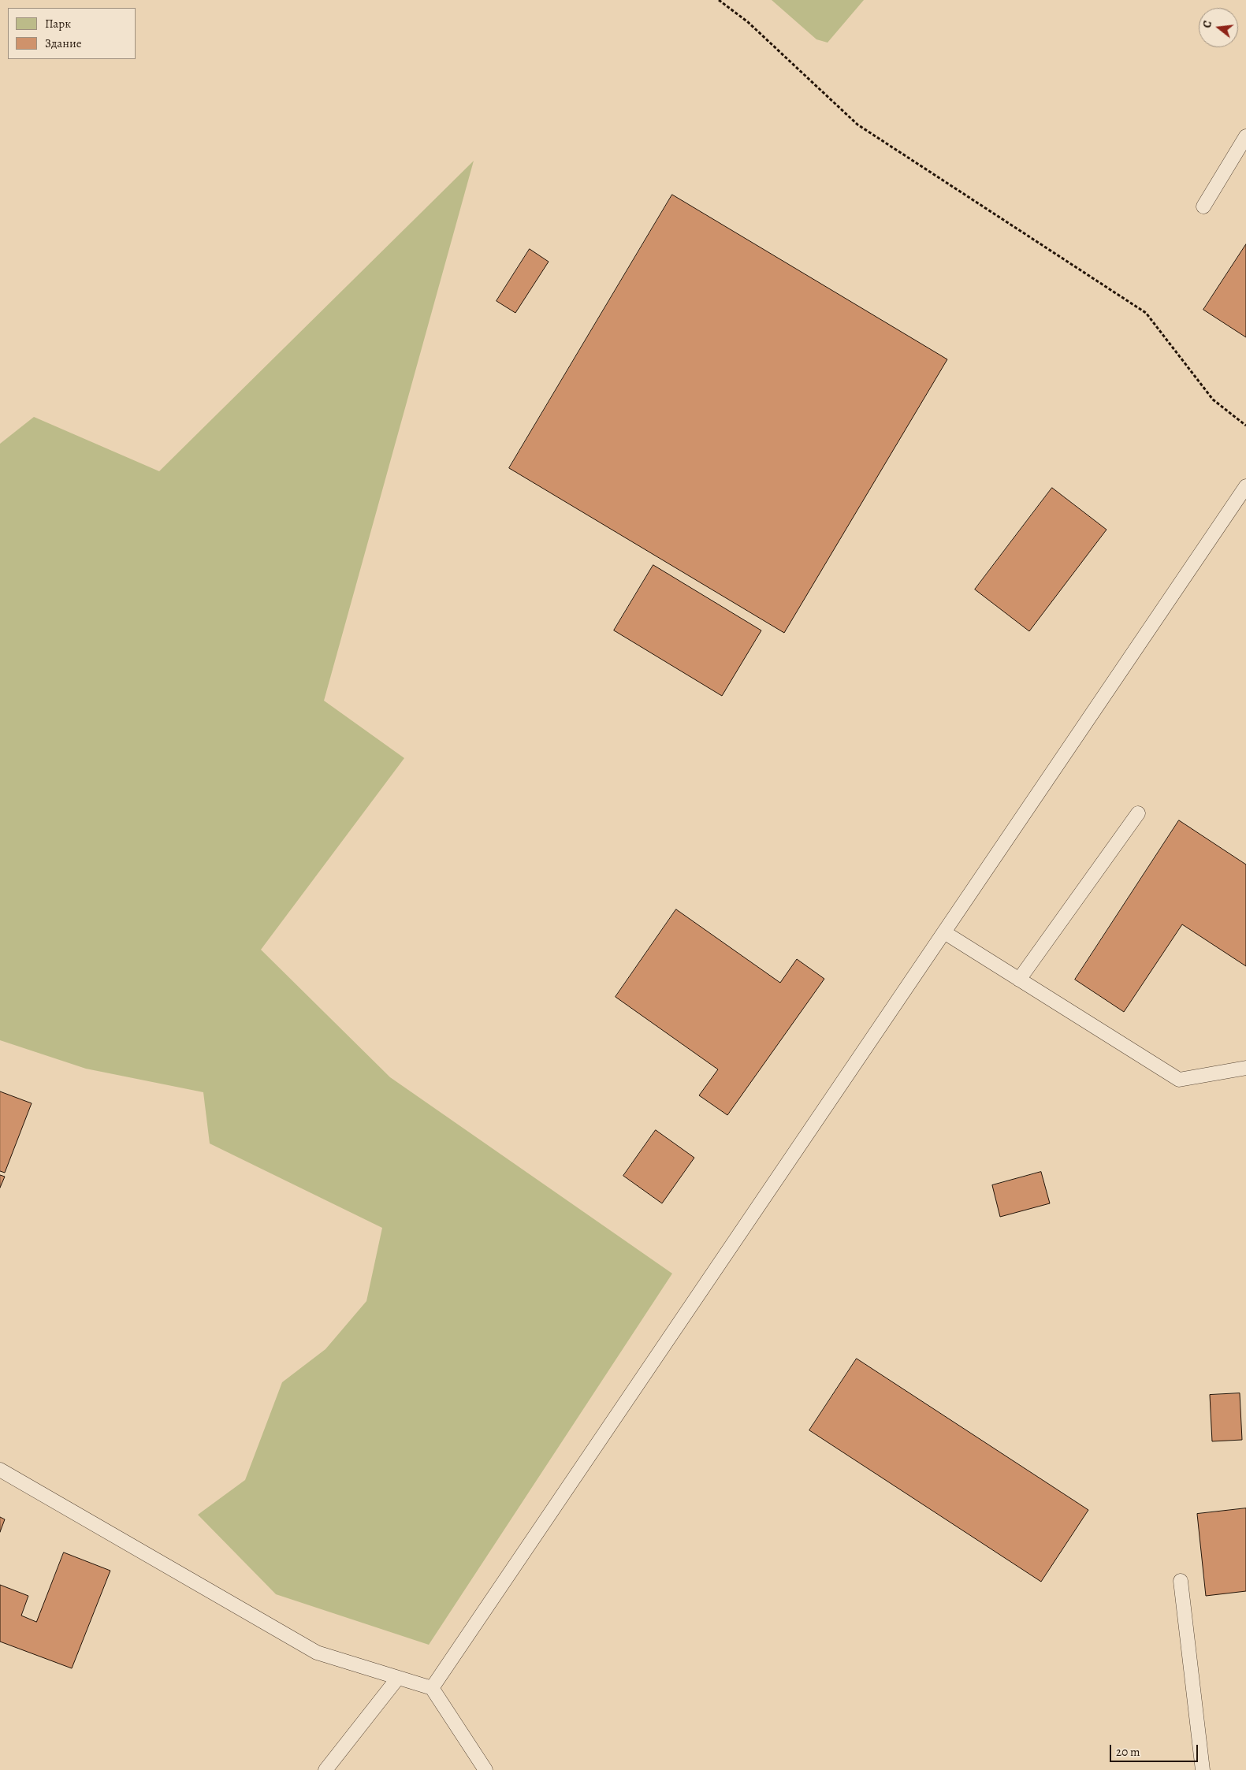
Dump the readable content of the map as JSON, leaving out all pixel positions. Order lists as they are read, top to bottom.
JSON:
{
  "legend": ["Парк", "Здание"],
  "scale_bar": "20 m",
  "north": "left"
}
